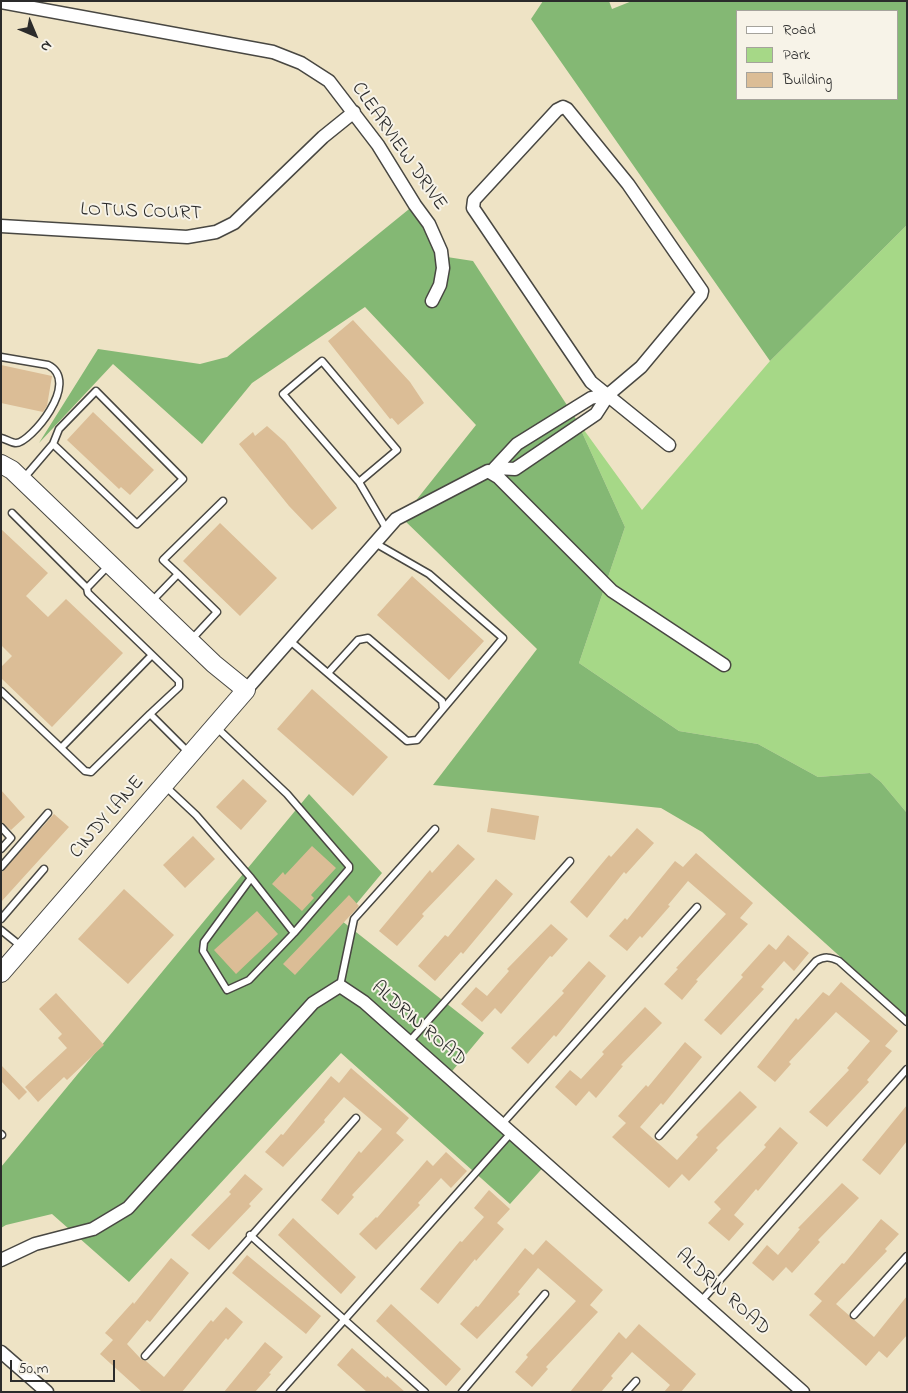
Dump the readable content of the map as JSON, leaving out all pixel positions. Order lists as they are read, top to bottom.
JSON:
{
  "streets": {
    "street": [
      "CLEARVIEW DRIVE",
      "LOTUS COURT",
      "CINDY LANE",
      "ALDRIN ROAD"
    ]
  },
  "crossings": [
    ["CLEARVIEW DRIVE", "LOTUS COURT"]
  ],
  "legend": ["Road", "Park", "Building"],
  "scale_bar": "50 m",
  "north": "bottom right"
}
